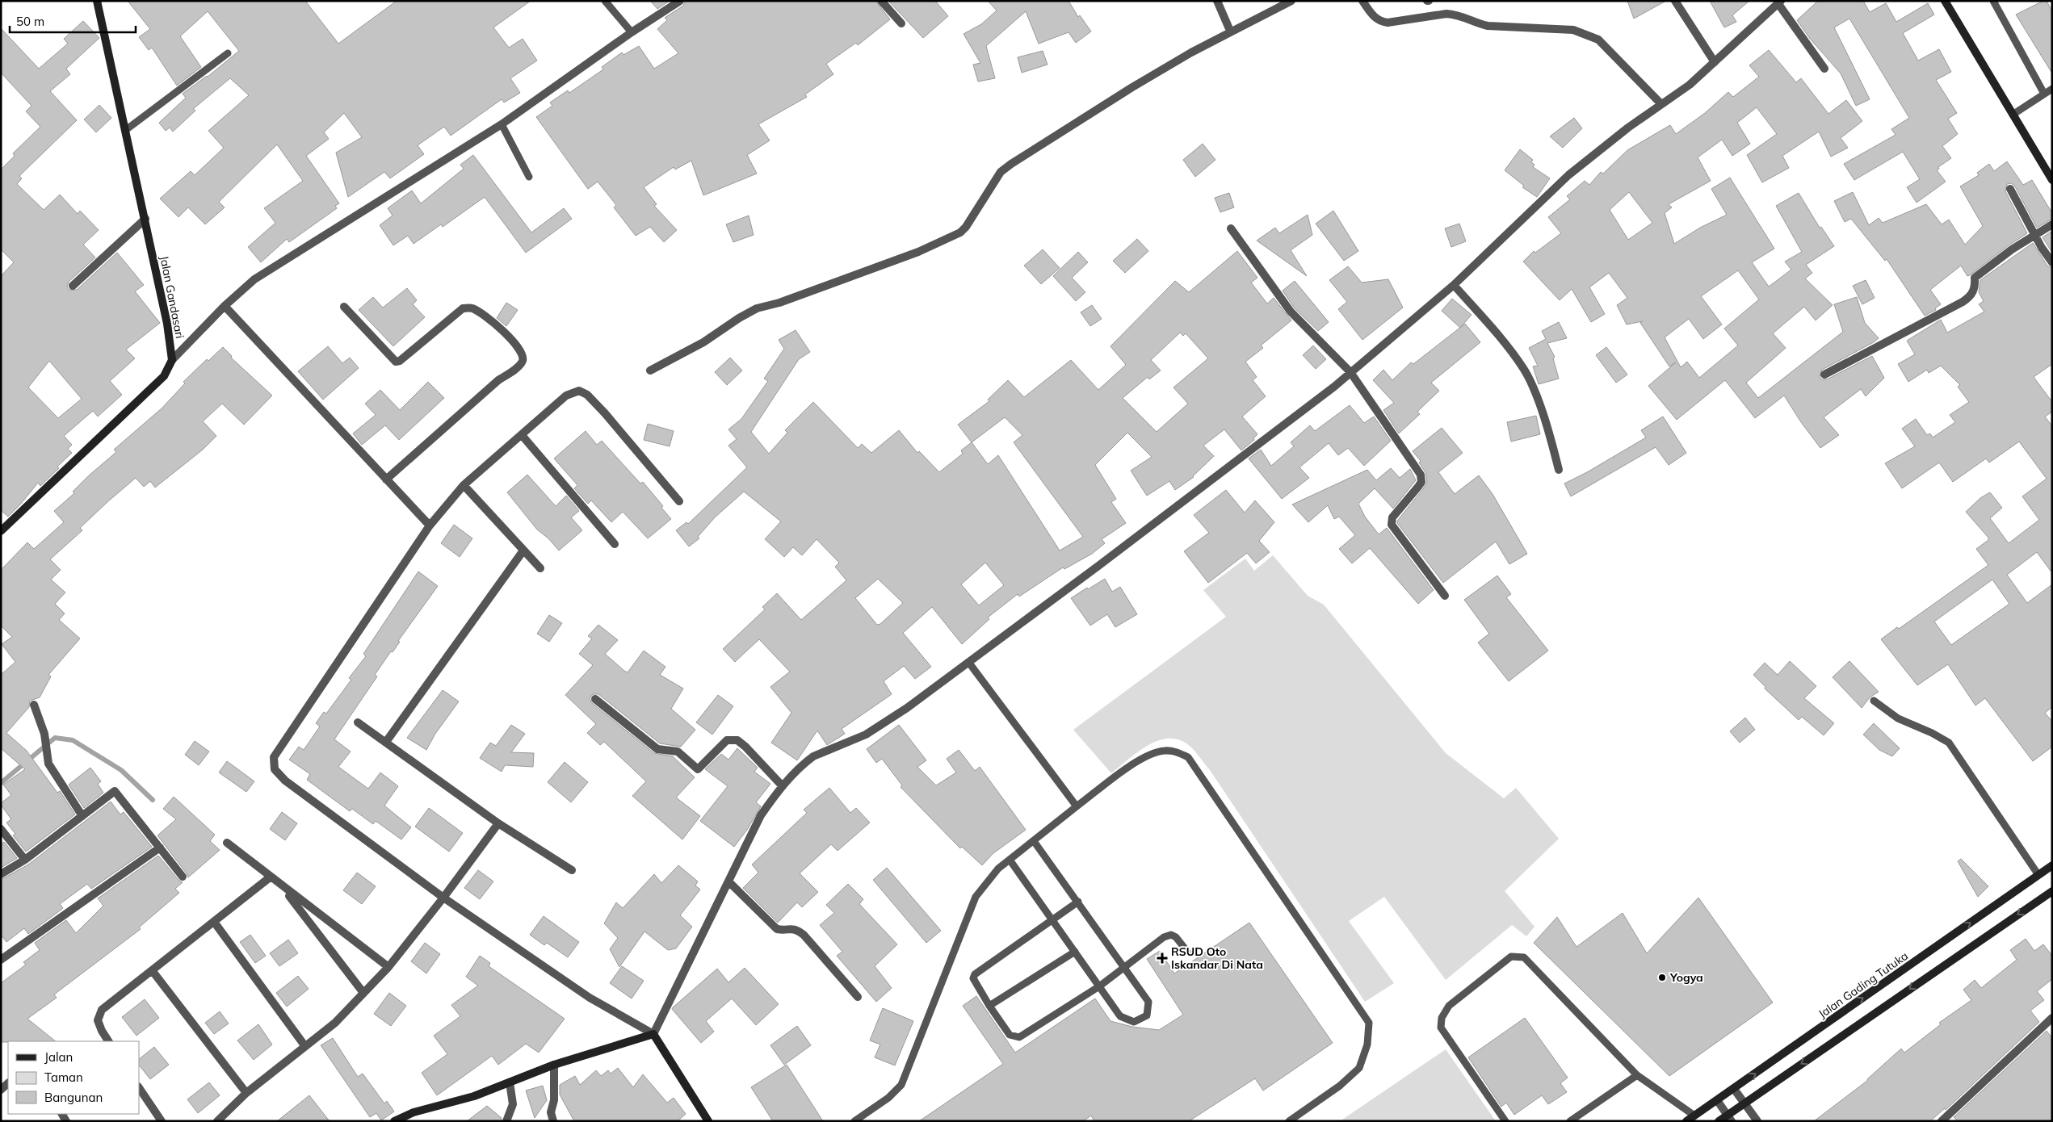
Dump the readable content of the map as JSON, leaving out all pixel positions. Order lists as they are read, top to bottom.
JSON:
{
  "streets": {
    "main road": ["Jalan Gandasari", "Jalan Gading Tutuka"]
  },
  "places": {
    "health": ["RSUD Oto Iskandar Di Nata"],
    "other": ["Yogya"]
  },
  "legend": ["Jalan", "Taman", "Bangunan"],
  "scale_bar": "50 m"
}
